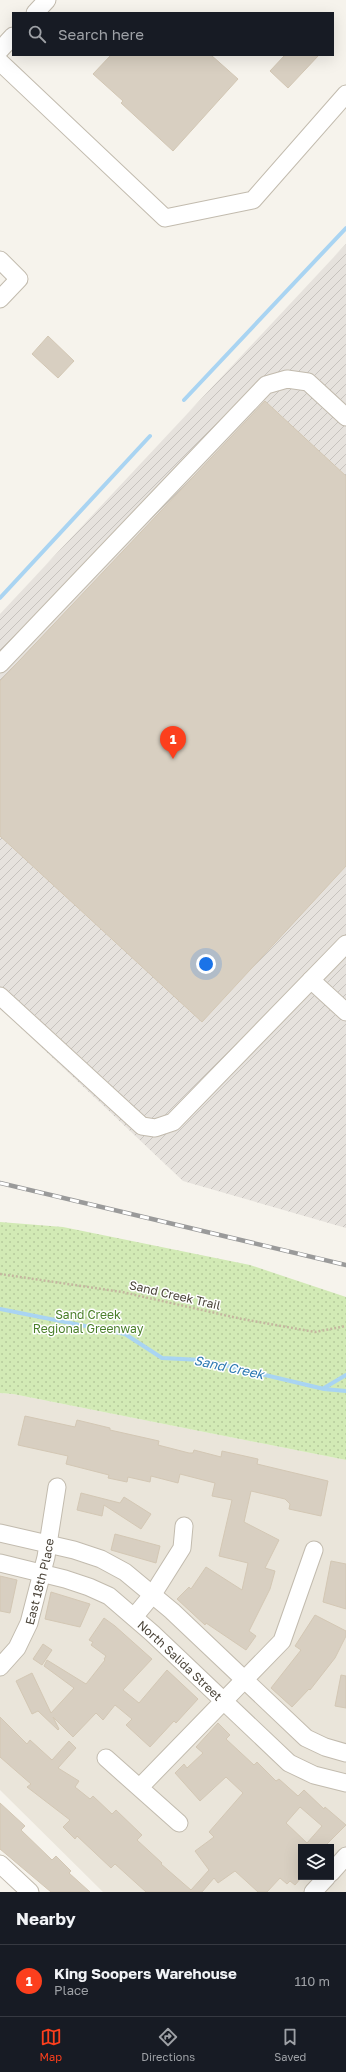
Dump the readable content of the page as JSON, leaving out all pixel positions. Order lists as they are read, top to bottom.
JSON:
{
  "streets": {
    "street": ["East 18th Place", "North Salida Street"],
    "path": ["Sand Creek Trail"]
  },
  "crossings": [
    ["East 18th Place", "North Salida Street"]
  ],
  "water": ["Sand Creek"],
  "parks": ["Sand Creek Regional Greenway"],
  "page": {
    "search": "Search here",
    "pins": "1",
    "heading": "Nearby",
    "list": [
      {
        "mark": "1",
        "name": "King Soopers Warehouse",
        "note": "Place",
        "value": "110 m"
      }
    ],
    "nav": ["Map", "Directions", "Saved"]
  }
}
